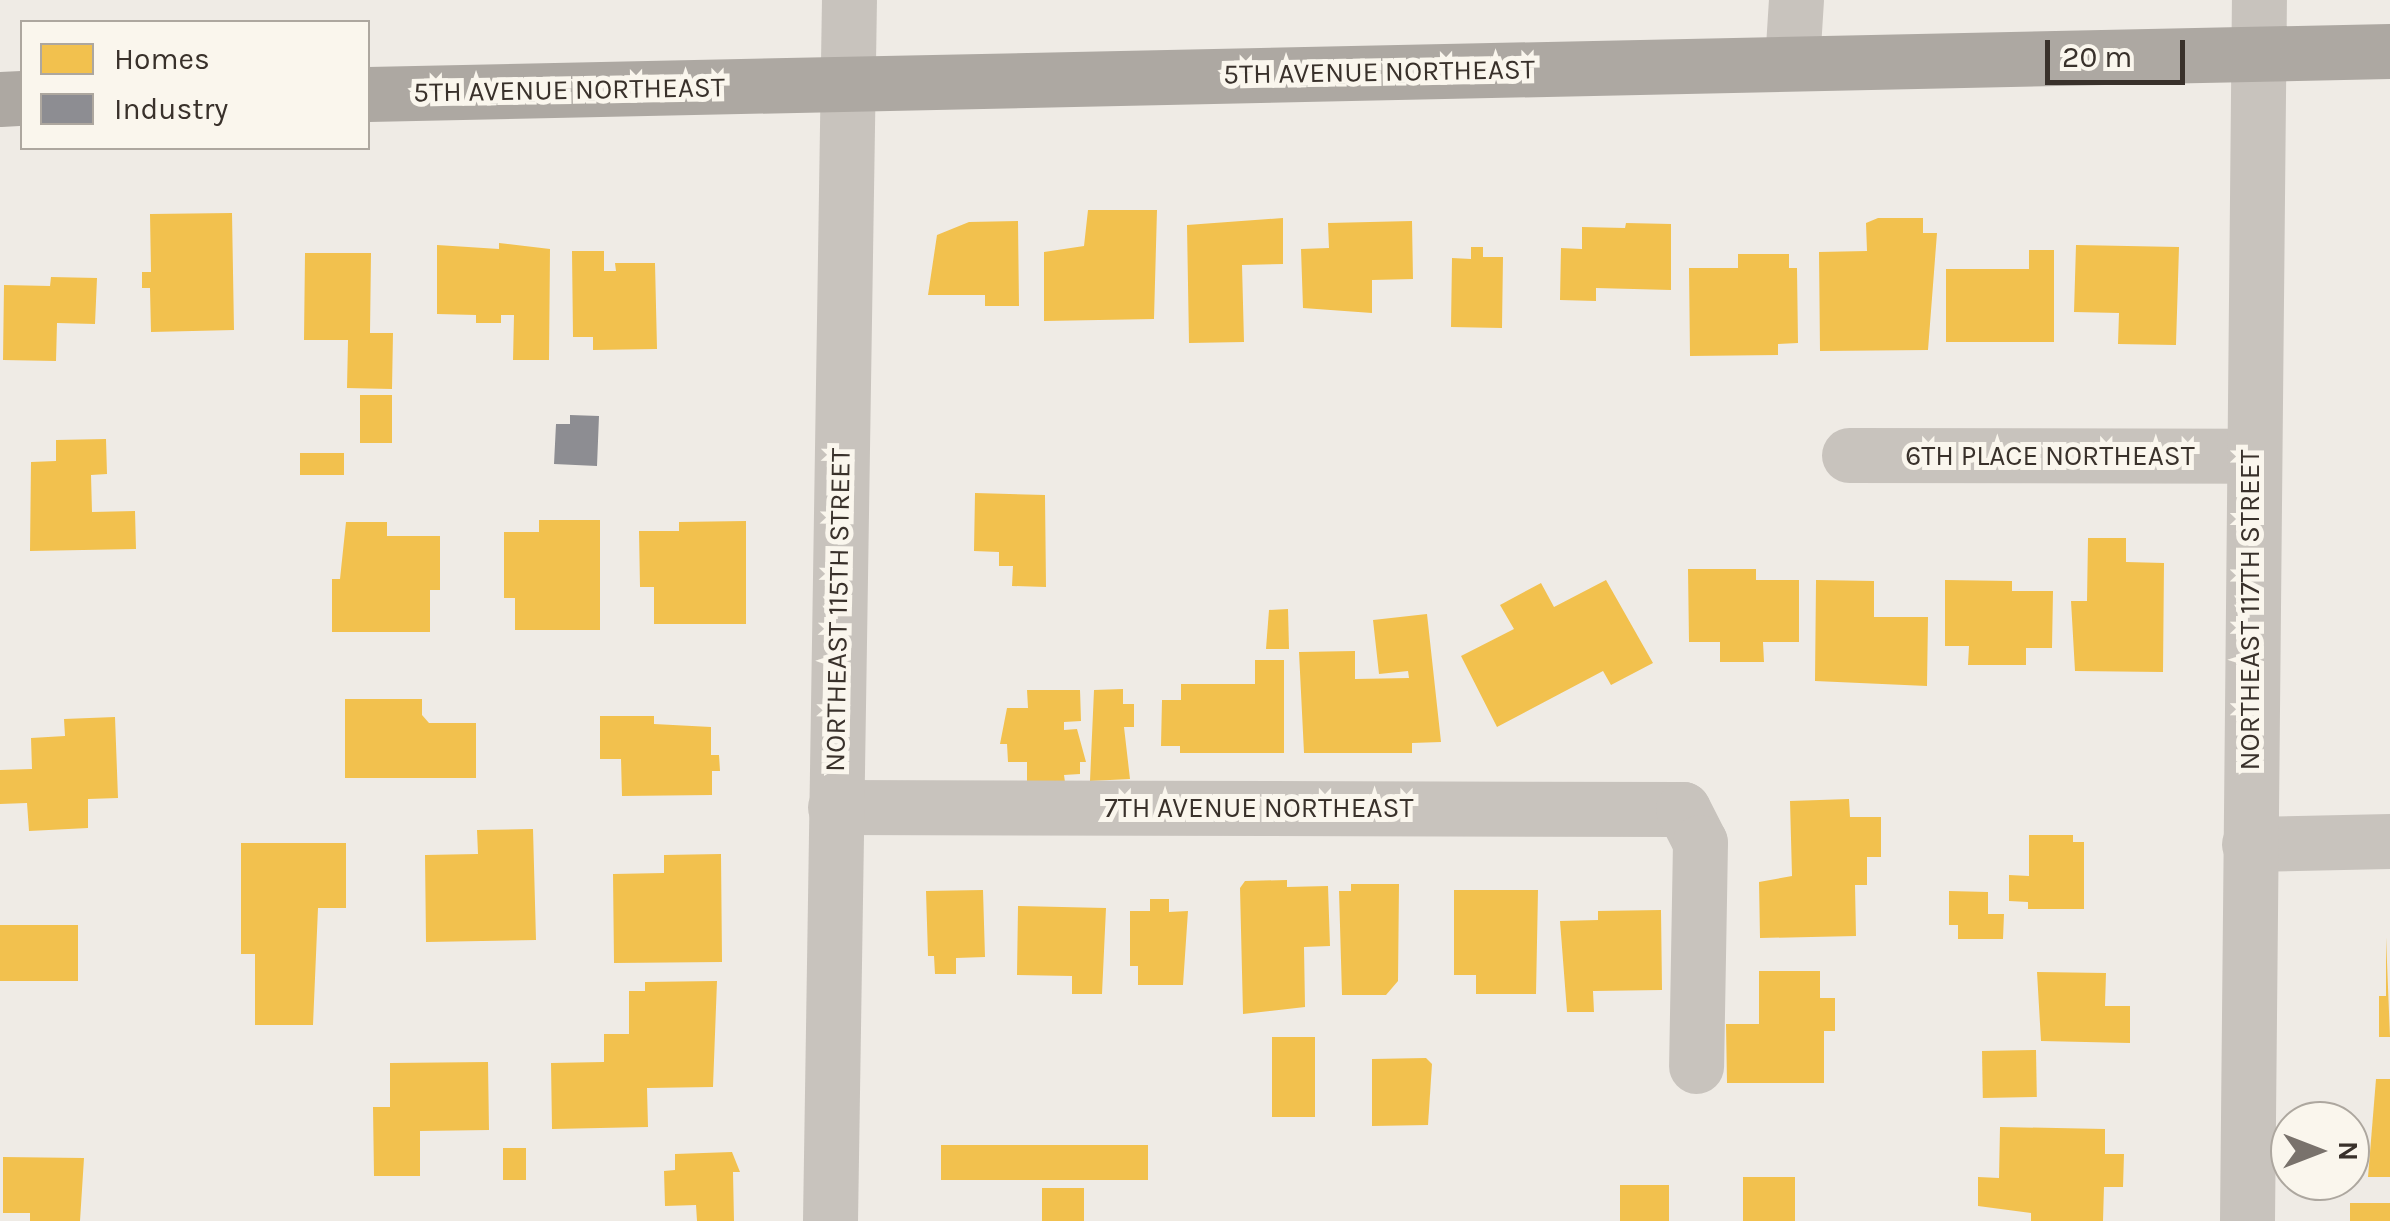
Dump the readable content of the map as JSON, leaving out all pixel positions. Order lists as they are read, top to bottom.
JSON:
{
  "streets": {
    "main road": ["5TH AVENUE NORTHEAST"],
    "street": [
      "6TH PLACE NORTHEAST",
      "NORTHEAST 115TH STREET",
      "NORTHEAST 117TH STREET",
      "7TH AVENUE NORTHEAST"
    ]
  },
  "crossings": [
    ["5TH AVENUE NORTHEAST", "NORTHEAST 115TH STREET"],
    ["5TH AVENUE NORTHEAST", "NORTHEAST 117TH STREET"],
    ["6TH PLACE NORTHEAST", "NORTHEAST 117TH STREET"],
    ["NORTHEAST 115TH STREET", "7TH AVENUE NORTHEAST"]
  ],
  "legend": ["Homes", "Industry"],
  "scale_bar": "20 m",
  "north": "right"
}
